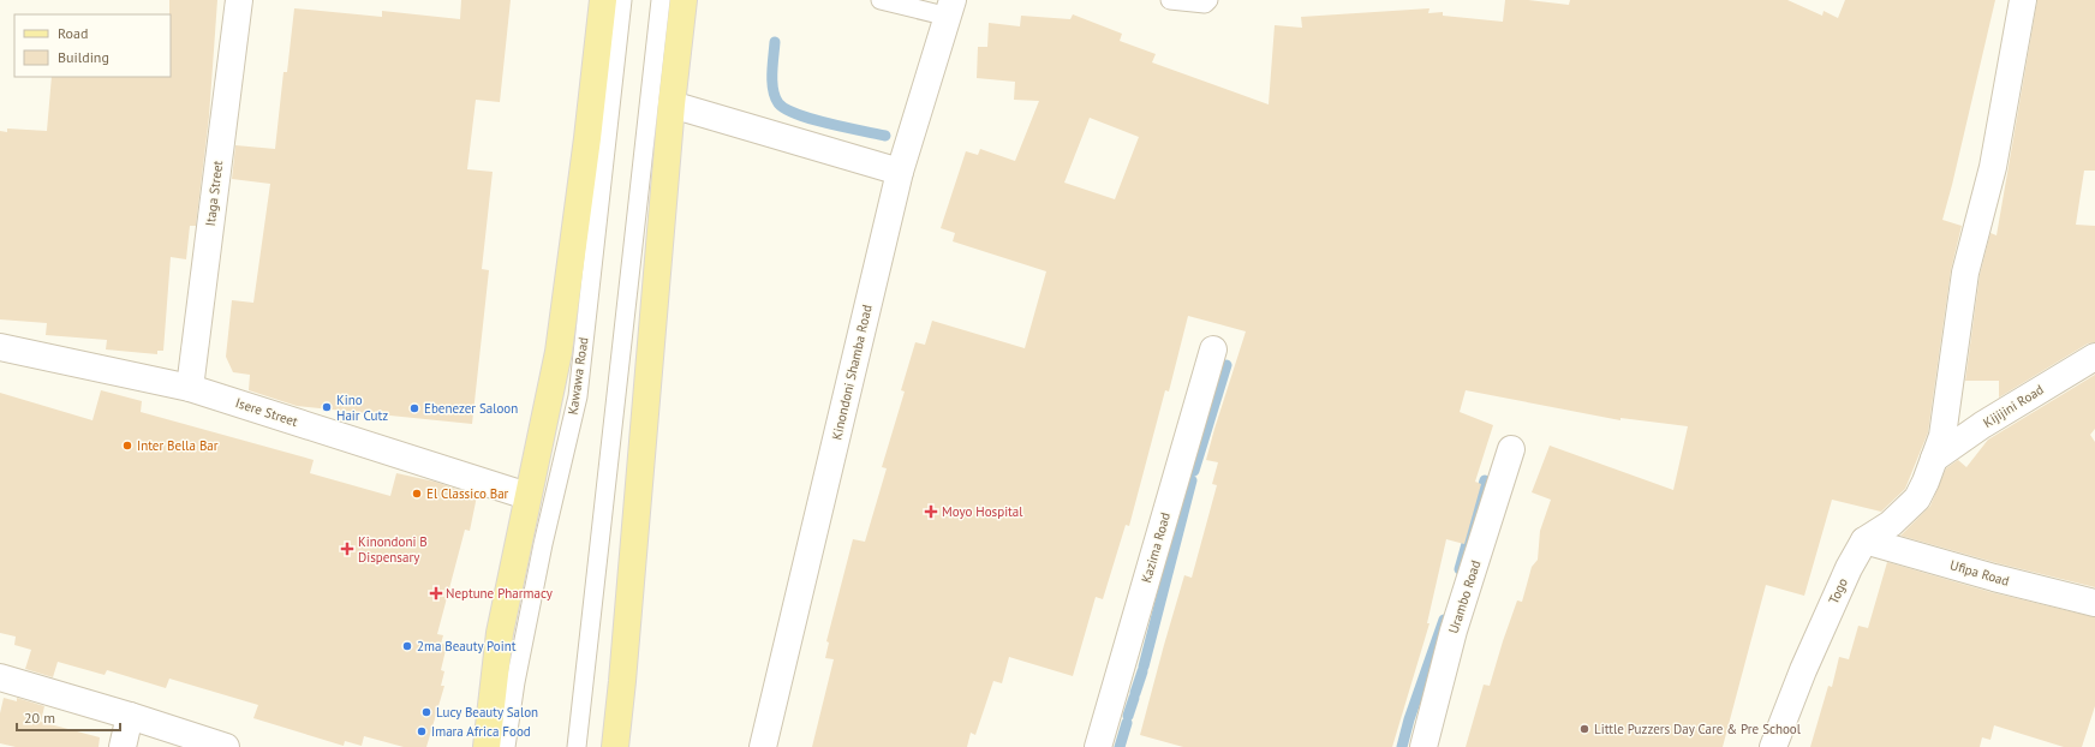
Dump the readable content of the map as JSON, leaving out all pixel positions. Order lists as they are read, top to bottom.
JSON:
{
  "streets": {
    "main road": ["Kawawa Road"],
    "street": [
      "Itaga Street",
      "Kinondoni Shamba Road",
      "Kijijini Road",
      "Isere Street",
      "Kazima Road",
      "Ufipa Road",
      "Togo",
      "Urambo Road"
    ]
  },
  "crossings": [
    ["Itaga Street", "Isere Street"],
    ["Kawawa Road", "Isere Street"],
    ["Kijijini Road", "Togo"],
    ["Ufipa Road", "Togo"]
  ],
  "places": {
    "other": [
      "Kino Hair Cutz",
      "Ebenezer Saloon",
      "Inter Bella Bar",
      "El Classico Bar",
      "2ma Beauty Point",
      "Lucy Beauty Salon",
      "Little Puzzers Day Care & Pre School",
      "Imara Africa Food"
    ],
    "health": ["Moyo Hospital", "Kinondoni B Dispensary", "Neptune Pharmacy"]
  },
  "legend": ["Road", "Building"],
  "scale_bar": "20 m"
}
